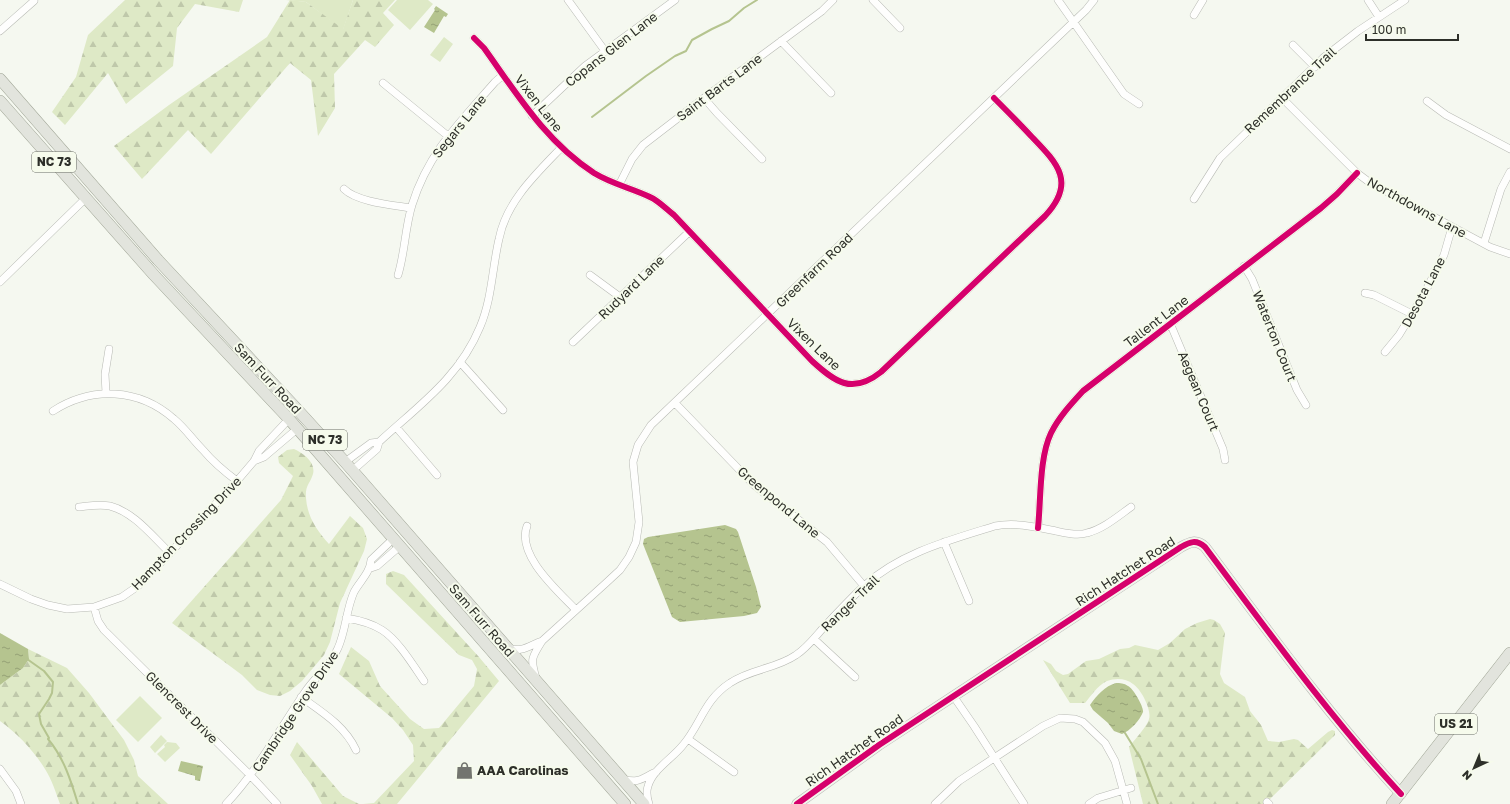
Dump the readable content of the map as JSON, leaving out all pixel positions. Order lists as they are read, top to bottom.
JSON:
{
  "streets": {
    "main road": ["NC 73", "Sam Furr Road", "US 21"],
    "street": [
      "Copans Glen Lane",
      "Saint Barts Lane",
      "Remembrance Trail",
      "Vixen Lane",
      "Segars Lane",
      "Northdowns Lane",
      "Greenfarm Road",
      "Rudyard Lane",
      "Desota Lane",
      "Tallent Lane",
      "Waterton Court",
      "Aegean Court",
      "Greenpond Lane",
      "Hampton Crossing Drive",
      "Rich Hatchet Road",
      "Ranger Trail",
      "Glencrest Drive",
      "Cambridge Grove Drive"
    ]
  },
  "crossings": [
    ["Copans Glen Lane", "Vixen Lane"],
    ["Saint Barts Lane", "Vixen Lane"],
    ["Remembrance Trail", "Northdowns Lane"],
    ["Vixen Lane", "Segars Lane"],
    ["Vixen Lane", "Greenfarm Road"],
    ["Vixen Lane", "Rudyard Lane"],
    ["Northdowns Lane", "Desota Lane"],
    ["Northdowns Lane", "Tallent Lane"],
    ["Greenfarm Road", "Sam Furr Road"],
    ["Greenfarm Road", "Greenpond Lane"],
    ["Tallent Lane", "Waterton Court"],
    ["Tallent Lane", "Aegean Court"],
    ["Tallent Lane", "Ranger Trail"],
    ["Sam Furr Road", "Hampton Crossing Drive"],
    ["Sam Furr Road", "Ranger Trail"],
    ["Sam Furr Road", "Cambridge Grove Drive"],
    ["Greenpond Lane", "Ranger Trail"],
    ["Hampton Crossing Drive", "Glencrest Drive"],
    ["Rich Hatchet Road", "US 21"],
    ["Glencrest Drive", "Cambridge Grove Drive"]
  ],
  "places": {
    "shop": ["AAA Carolinas"]
  },
  "scale_bar": "100 m",
  "north": "bottom left"
}
